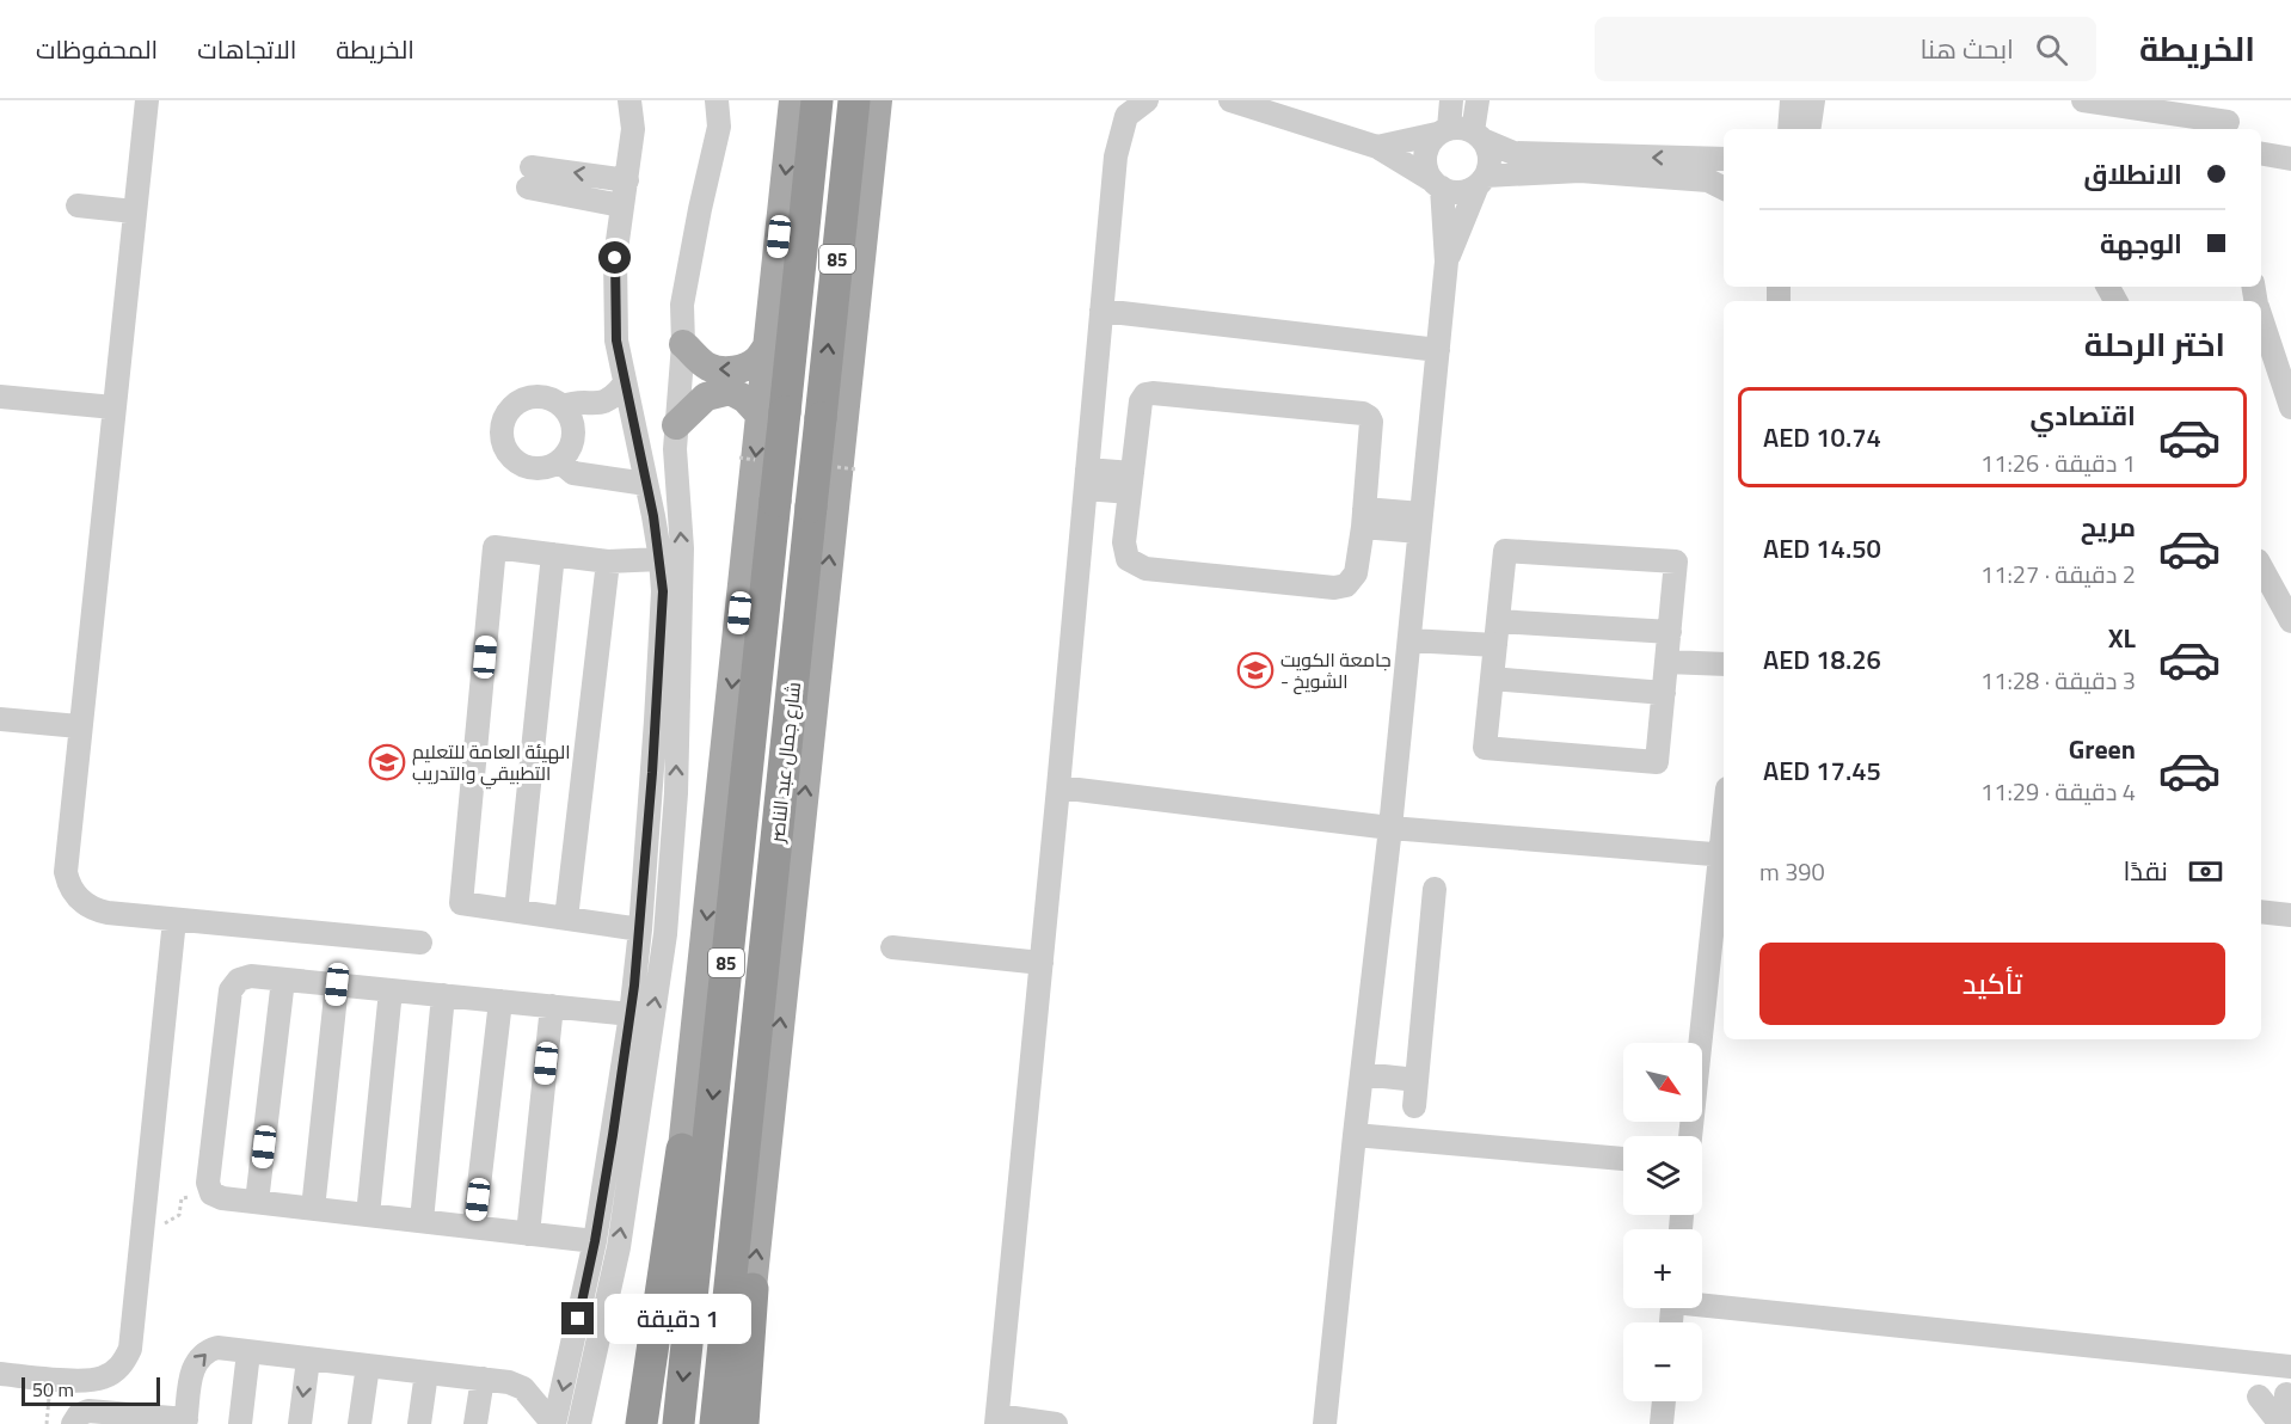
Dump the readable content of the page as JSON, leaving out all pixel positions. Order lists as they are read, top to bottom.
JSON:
{
  "streets": {
    "highway": ["85", "شارع جمال عبد الناصر"]
  },
  "places": {
    "school or university": ["جامعة الكويت - الشويخ", "الهيئة العامة للتعليم التطبيقي والتدريب"]
  },
  "scale_bar": "50 m",
  "north": "bottom right",
  "page": {
    "header": "الخريطة",
    "search": "ابحث هنا",
    "nav": ["الخريطة", "الاتجاهات", "المحفوظات"],
    "banner": ["الانطلاق", "الوجهة"],
    "heading": "اختر الرحلة",
    "list": [
      {
        "name": "اقتصادي",
        "note": "1 دقيقة · 11:26",
        "value": "AED 10.74"
      },
      {
        "name": "مريح",
        "note": "2 دقيقة · 11:27",
        "value": "AED 14.50"
      },
      {
        "name": "XL",
        "note": "3 دقيقة · 11:28",
        "value": "AED 18.26"
      },
      {
        "name": "Green",
        "note": "4 دقيقة · 11:29",
        "value": "AED 17.45"
      }
    ],
    "pay": ["نقدًا", "390 m"],
    "buttons": "تأكيد",
    "map_buttons": ["+", "−"],
    "bubble": "1 دقيقة",
    "scale": "50 m"
  }
}
